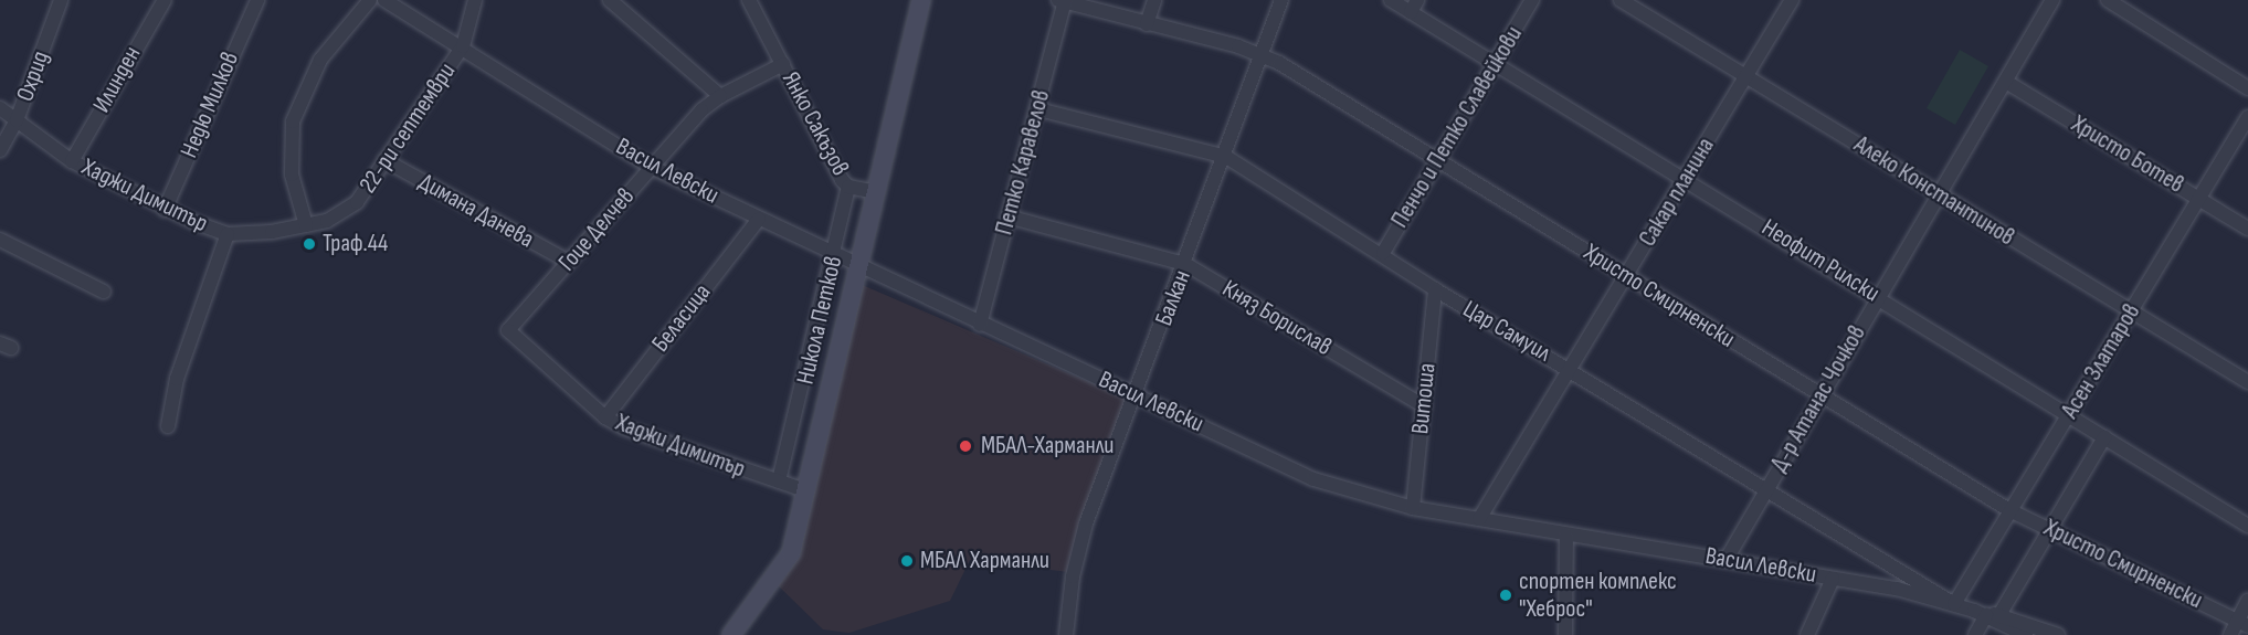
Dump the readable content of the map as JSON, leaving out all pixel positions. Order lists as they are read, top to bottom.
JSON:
{
  "streets": {
    "street": [
      "Охрид",
      "Илинден",
      "Недю Милков",
      "Янко Сакъзов",
      "Пенчо и Петко Славейкови",
      "22-ри септември",
      "Христо Ботев",
      "Петко Каравелов",
      "Васил Левски",
      "Алеко Константинов",
      "Сакар планина",
      "Хаджи Димитър",
      "Димана Данева",
      "Гоце Делчев",
      "Неофит Рилски",
      "Христо Смирненски",
      "Балкан",
      "Беласица",
      "Княз Борислав",
      "Никола Петков",
      "Цар Самуил",
      "Асен Златаров",
      "Витоша",
      "Д-р Атанас Чочков"
    ]
  },
  "crossings": [
    ["Охрид", "Хаджи Димитър"],
    ["Илинден", "Хаджи Димитър"],
    ["Недю Милков", "Хаджи Димитър"],
    ["Янко Сакъзов", "Васил Левски"],
    ["Янко Сакъзов", "Хаджи Димитър"],
    ["Янко Сакъзов", "Гоце Делчев"],
    ["Пенчо и Петко Славейкови", "Неофит Рилски"],
    ["Пенчо и Петко Славейкови", "Христо Смирненски"],
    ["Пенчо и Петко Славейкови", "Цар Самуил"],
    ["22-ри септември", "Васил Левски"],
    ["22-ри септември", "Хаджи Димитър"],
    ["22-ри септември", "Димана Данева"],
    ["Христо Ботев", "Асен Златаров"],
    ["Христо Ботев", "Д-р Атанас Чочков"],
    ["Петко Каравелов", "Васил Левски"],
    ["Петко Каравелов", "Христо Смирненски"],
    ["Петко Каравелов", "Княз Борислав"],
    ["Петко Каравелов", "Цар Самуил"],
    ["Васил Левски", "Сакар планина"],
    ["Васил Левски", "Гоце Делчев"],
    ["Васил Левски", "Балкан"],
    ["Васил Левски", "Беласица"],
    ["Васил Левски", "Никола Петков"],
    ["Васил Левски", "Цар Самуил"],
    ["Васил Левски", "Асен Златаров"],
    ["Васил Левски", "Витоша"],
    ["Васил Левски", "Д-р Атанас Чочков"],
    ["Алеко Константинов", "Сакар планина"],
    ["Алеко Константинов", "Асен Златаров"],
    ["Алеко Константинов", "Д-р Атанас Чочков"],
    ["Сакар планина", "Неофит Рилски"],
    ["Сакар планина", "Христо Смирненски"],
    ["Сакар планина", "Цар Самуил"],
    ["Хаджи Димитър", "Гоце Делчев"],
    ["Хаджи Димитър", "Беласица"],
    ["Хаджи Димитър", "Никола Петков"],
    ["Димана Данева", "Гоце Делчев"],
    ["Неофит Рилски", "Асен Златаров"],
    ["Неофит Рилски", "Д-р Атанас Чочков"],
    ["Христо Смирненски", "Балкан"],
    ["Христо Смирненски", "Асен Златаров"],
    ["Христо Смирненски", "Д-р Атанас Чочков"],
    ["Балкан", "Княз Борислав"],
    ["Балкан", "Цар Самуил"],
    ["Княз Борислав", "Витоша"],
    ["Цар Самуил", "Асен Златаров"],
    ["Цар Самуил", "Витоша"],
    ["Цар Самуил", "Д-р Атанас Чочков"]
  ],
  "places": [
    "Траф.44",
    "МБАЛ-Харманли",
    "МБАЛ Харманли",
    "спортен комплекс \"Хеброс\""
  ]
}
